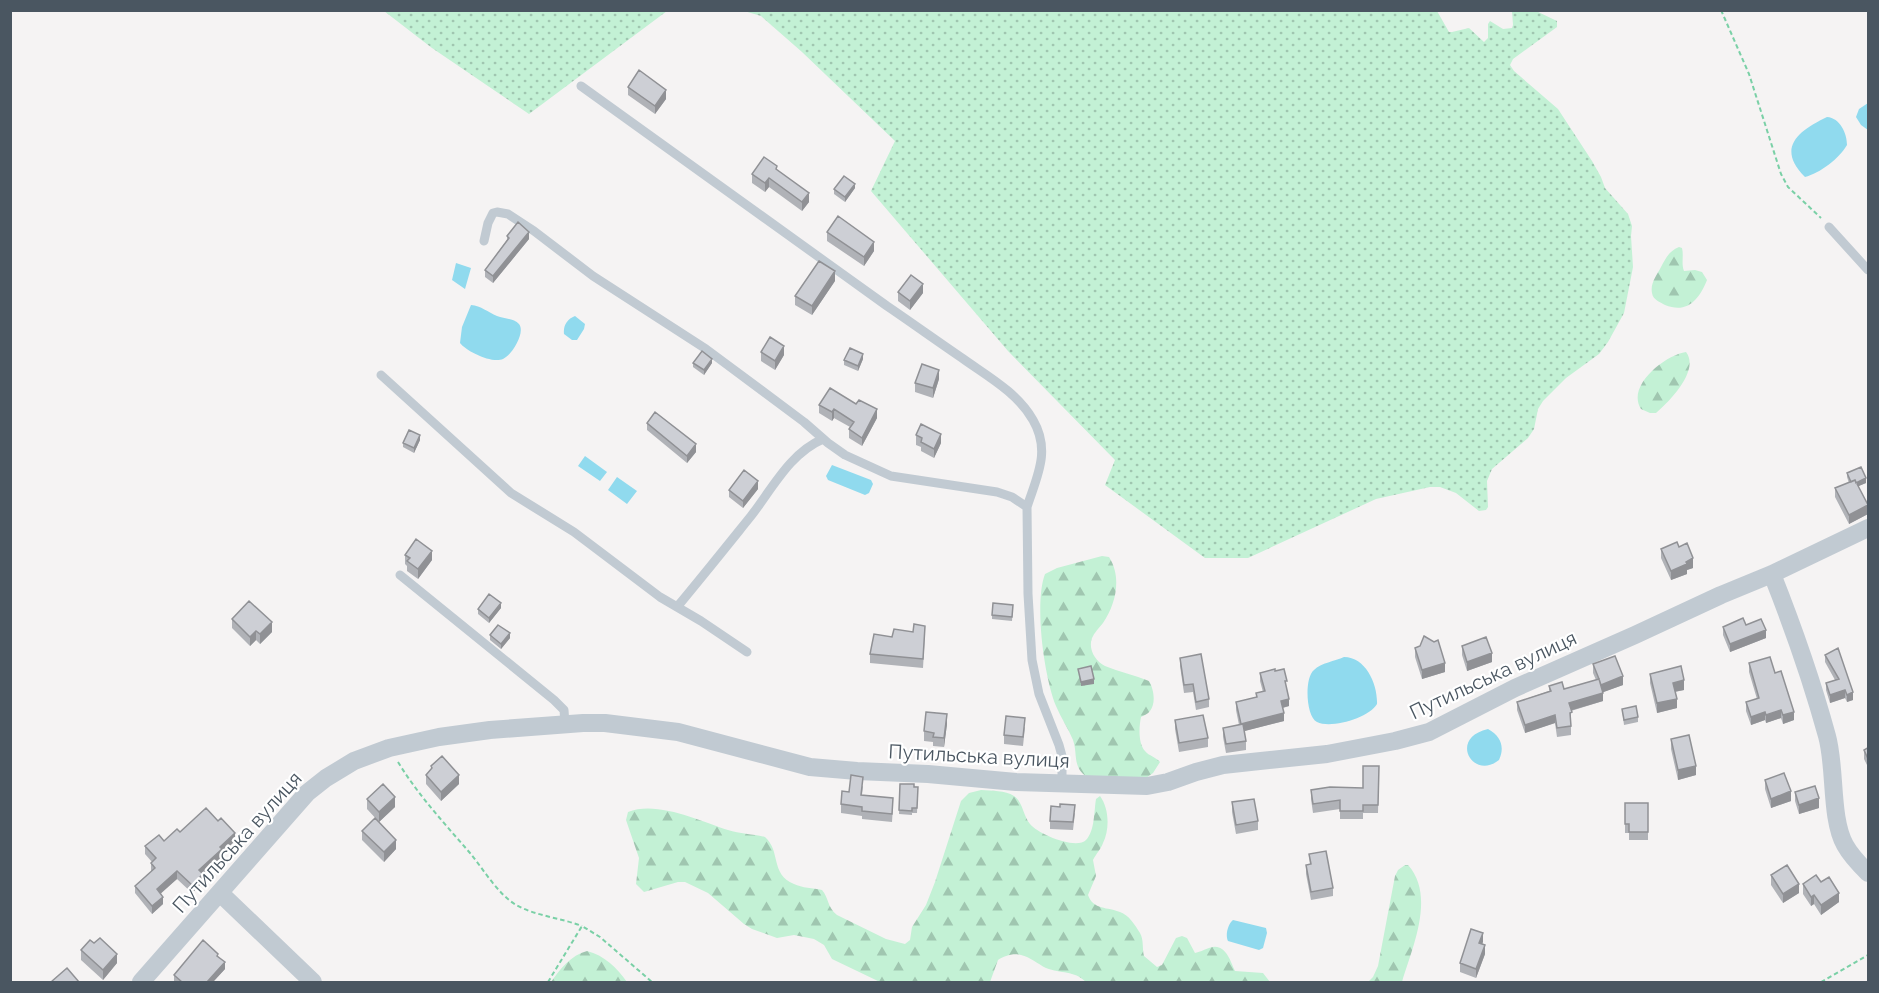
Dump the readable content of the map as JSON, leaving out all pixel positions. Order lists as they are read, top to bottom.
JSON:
{
  "streets": {
    "street": ["Путильська вулиця"]
  }
}
